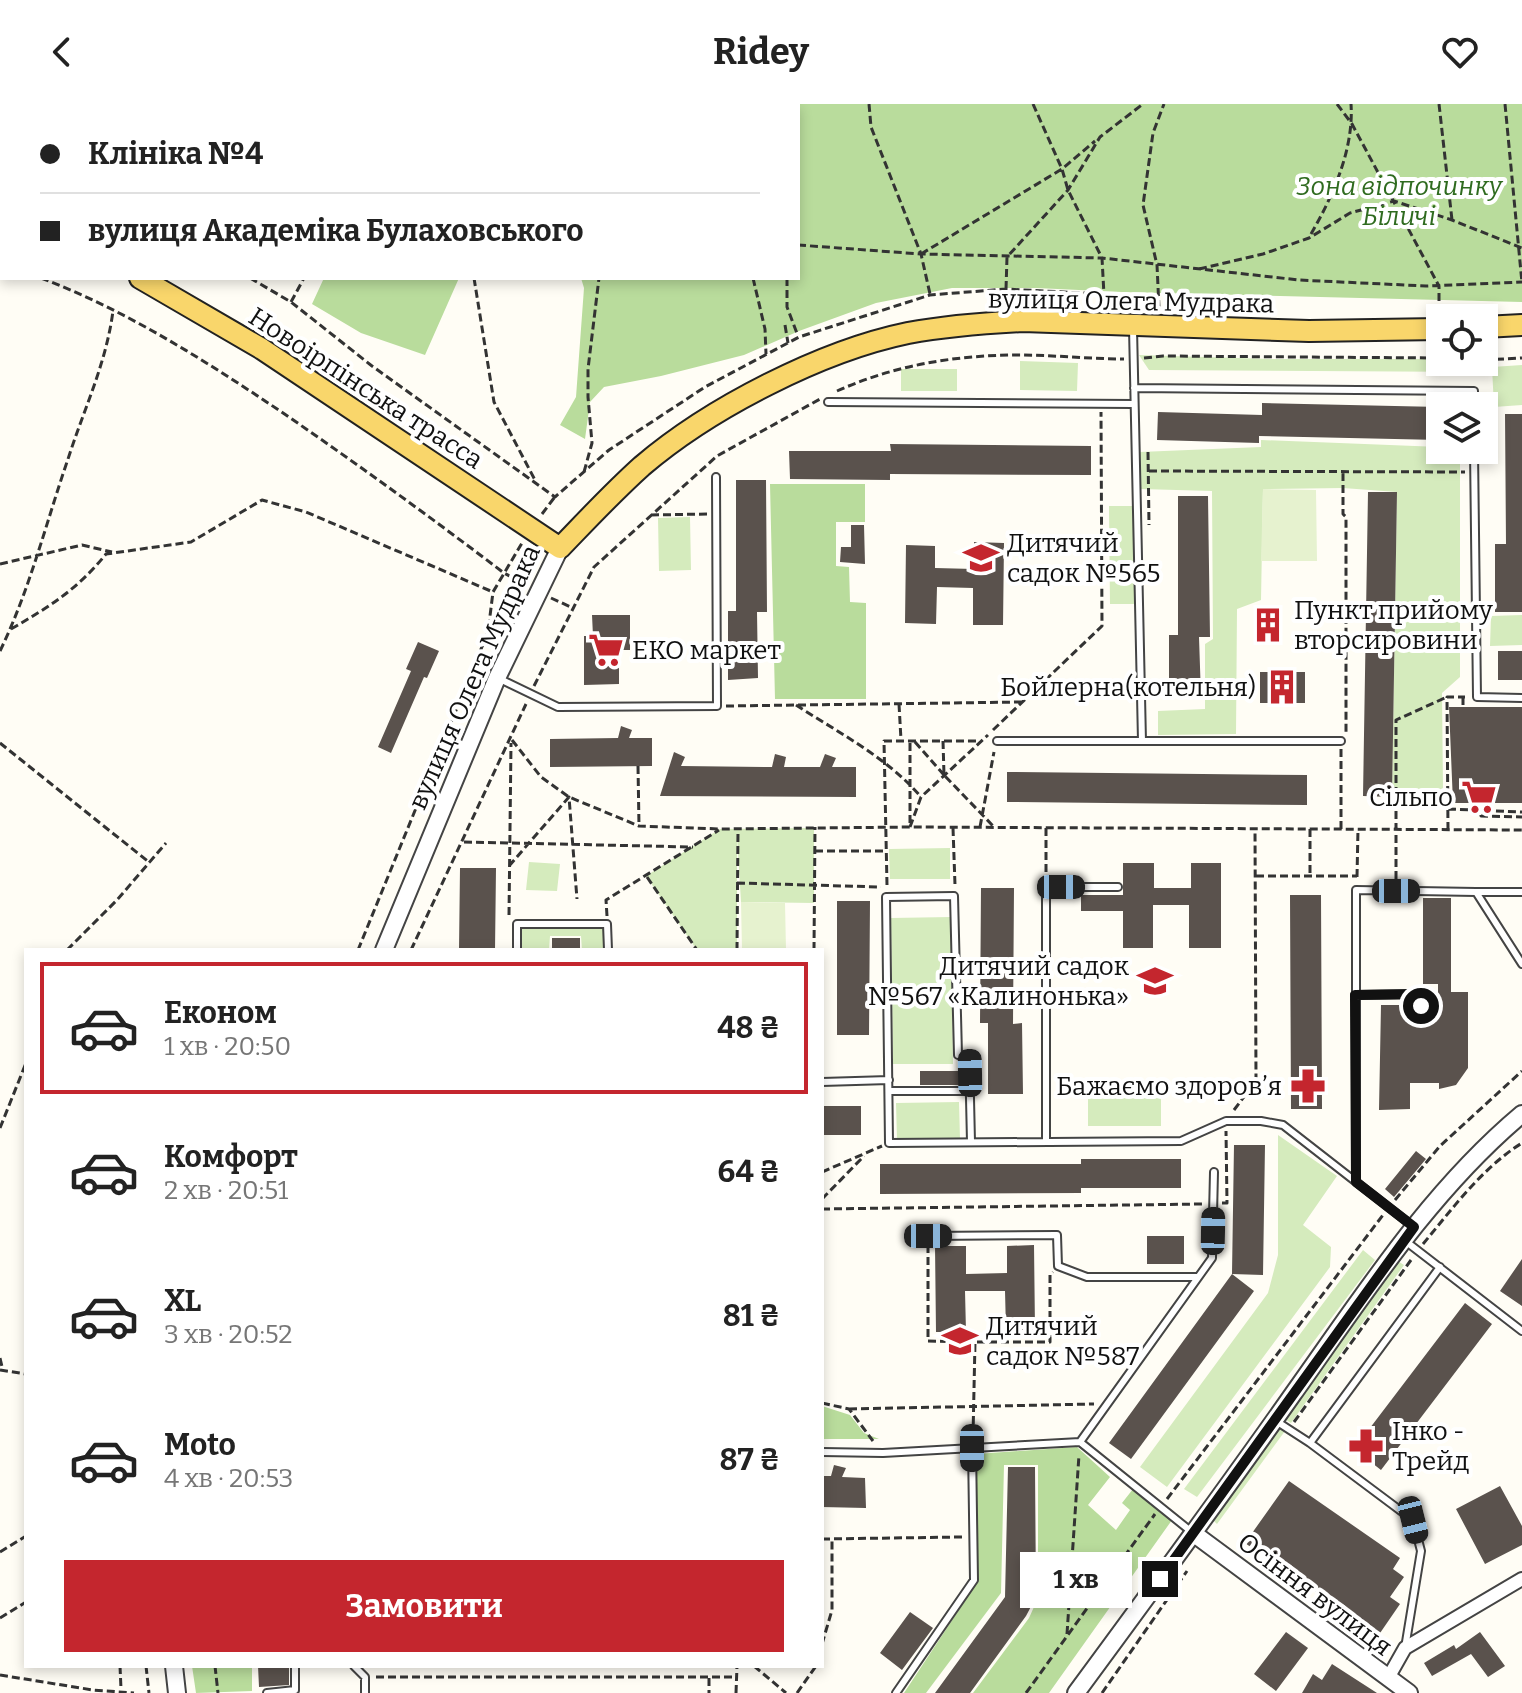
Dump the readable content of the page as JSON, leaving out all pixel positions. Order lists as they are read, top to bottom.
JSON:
{
  "streets": {
    "main road": ["вулиця Олега Мудрака", "Новоірпінська трасса"],
    "street": ["Осіння вулиця"]
  },
  "crossings": [
    ["вулиця Олега Мудрака", "Новоірпінська трасса"]
  ],
  "parks": ["Зона відпочинку Біличі"],
  "places": {
    "school or university": ["Дитячий садок №565", "Дитячий садок №567 «Калинонька»", "Дитячий садок №587"],
    "building": ["Пункт прийому вторсировини", "Бойлерна(котельня)"],
    "supermarket": ["ЕКО маркет", "Сільпо"],
    "pharmacy": ["Бажаємо здоровʼя", "Інко - Трейд"]
  },
  "page": {
    "header": "Ridey",
    "banner": ["Клініка №4", "вулиця Академіка Булаховського"],
    "list": [
      {
        "name": "Економ",
        "note": "1 хв · 20:50",
        "value": "48 ₴"
      },
      {
        "name": "Комфорт",
        "note": "2 хв · 20:51",
        "value": "64 ₴"
      },
      {
        "name": "XL",
        "note": "3 хв · 20:52",
        "value": "81 ₴"
      },
      {
        "name": "Moto",
        "note": "4 хв · 20:53",
        "value": "87 ₴"
      }
    ],
    "buttons": "Замовити",
    "bubble": "1 хв"
  }
}
